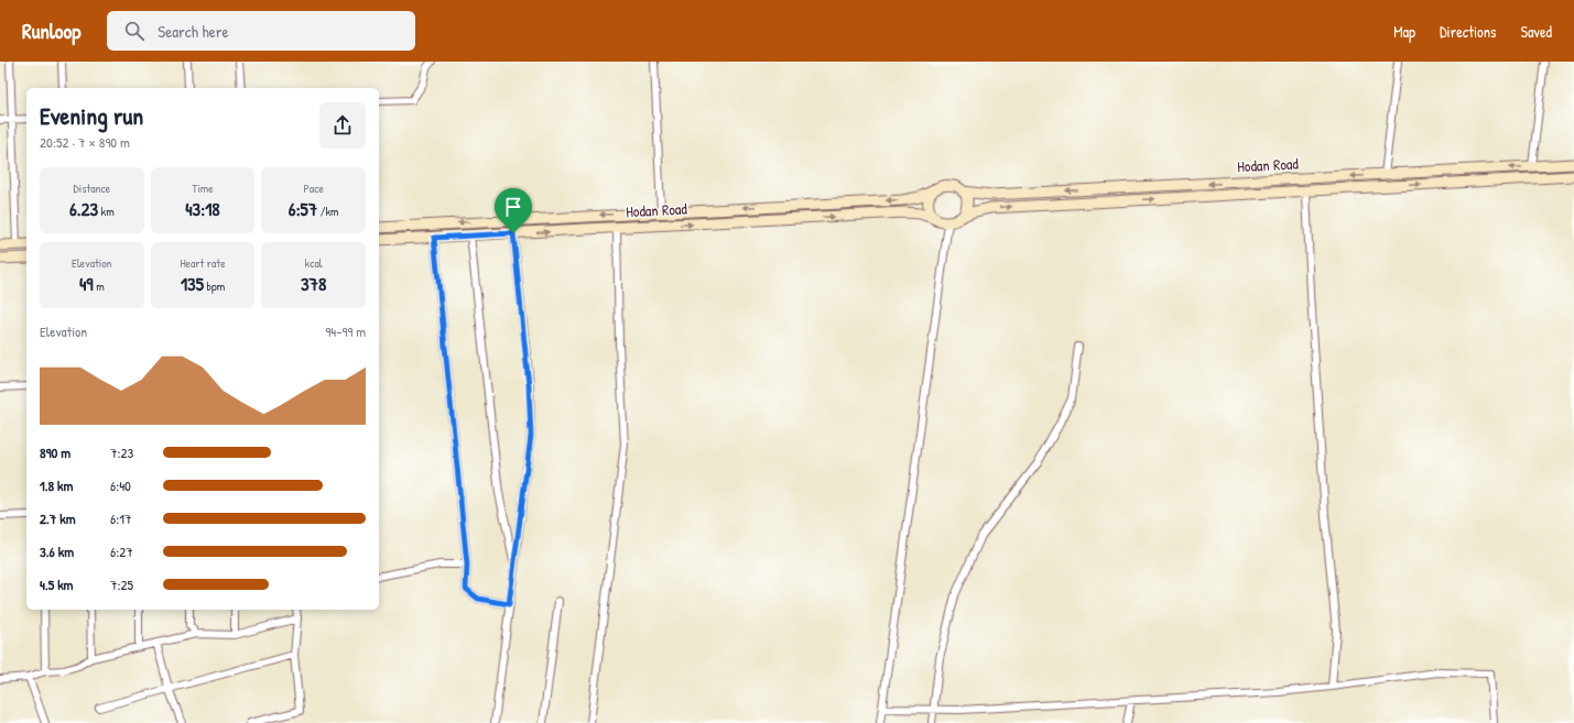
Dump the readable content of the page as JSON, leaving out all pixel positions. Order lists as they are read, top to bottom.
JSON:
{
  "streets": {
    "main road": ["Hodan Road"]
  },
  "page": {
    "header": "Runloop",
    "search": "Search here",
    "nav": ["Map", "Directions", "Saved"],
    "heading": ["Evening run", "20:52 · 7 × 890 m"],
    "stats": [
      ["Distance", "6.23 km"],
      ["Time", "43:18"],
      ["Pace", "6:57 /km"],
      ["Elevation", "49 m"],
      ["Heart rate", "135 bpm"],
      ["kcal", "378"]
    ],
    "chart": ["Elevation", "94–99 m"],
    "list": [
      {
        "name": "890 m",
        "note": "7:23"
      },
      {
        "name": "1.8 km",
        "note": "6:40"
      },
      {
        "name": "2.7 km",
        "note": "6:17"
      },
      {
        "name": "3.6 km",
        "note": "6:27"
      },
      {
        "name": "4.5 km",
        "note": "7:25"
      }
    ]
  }
}
